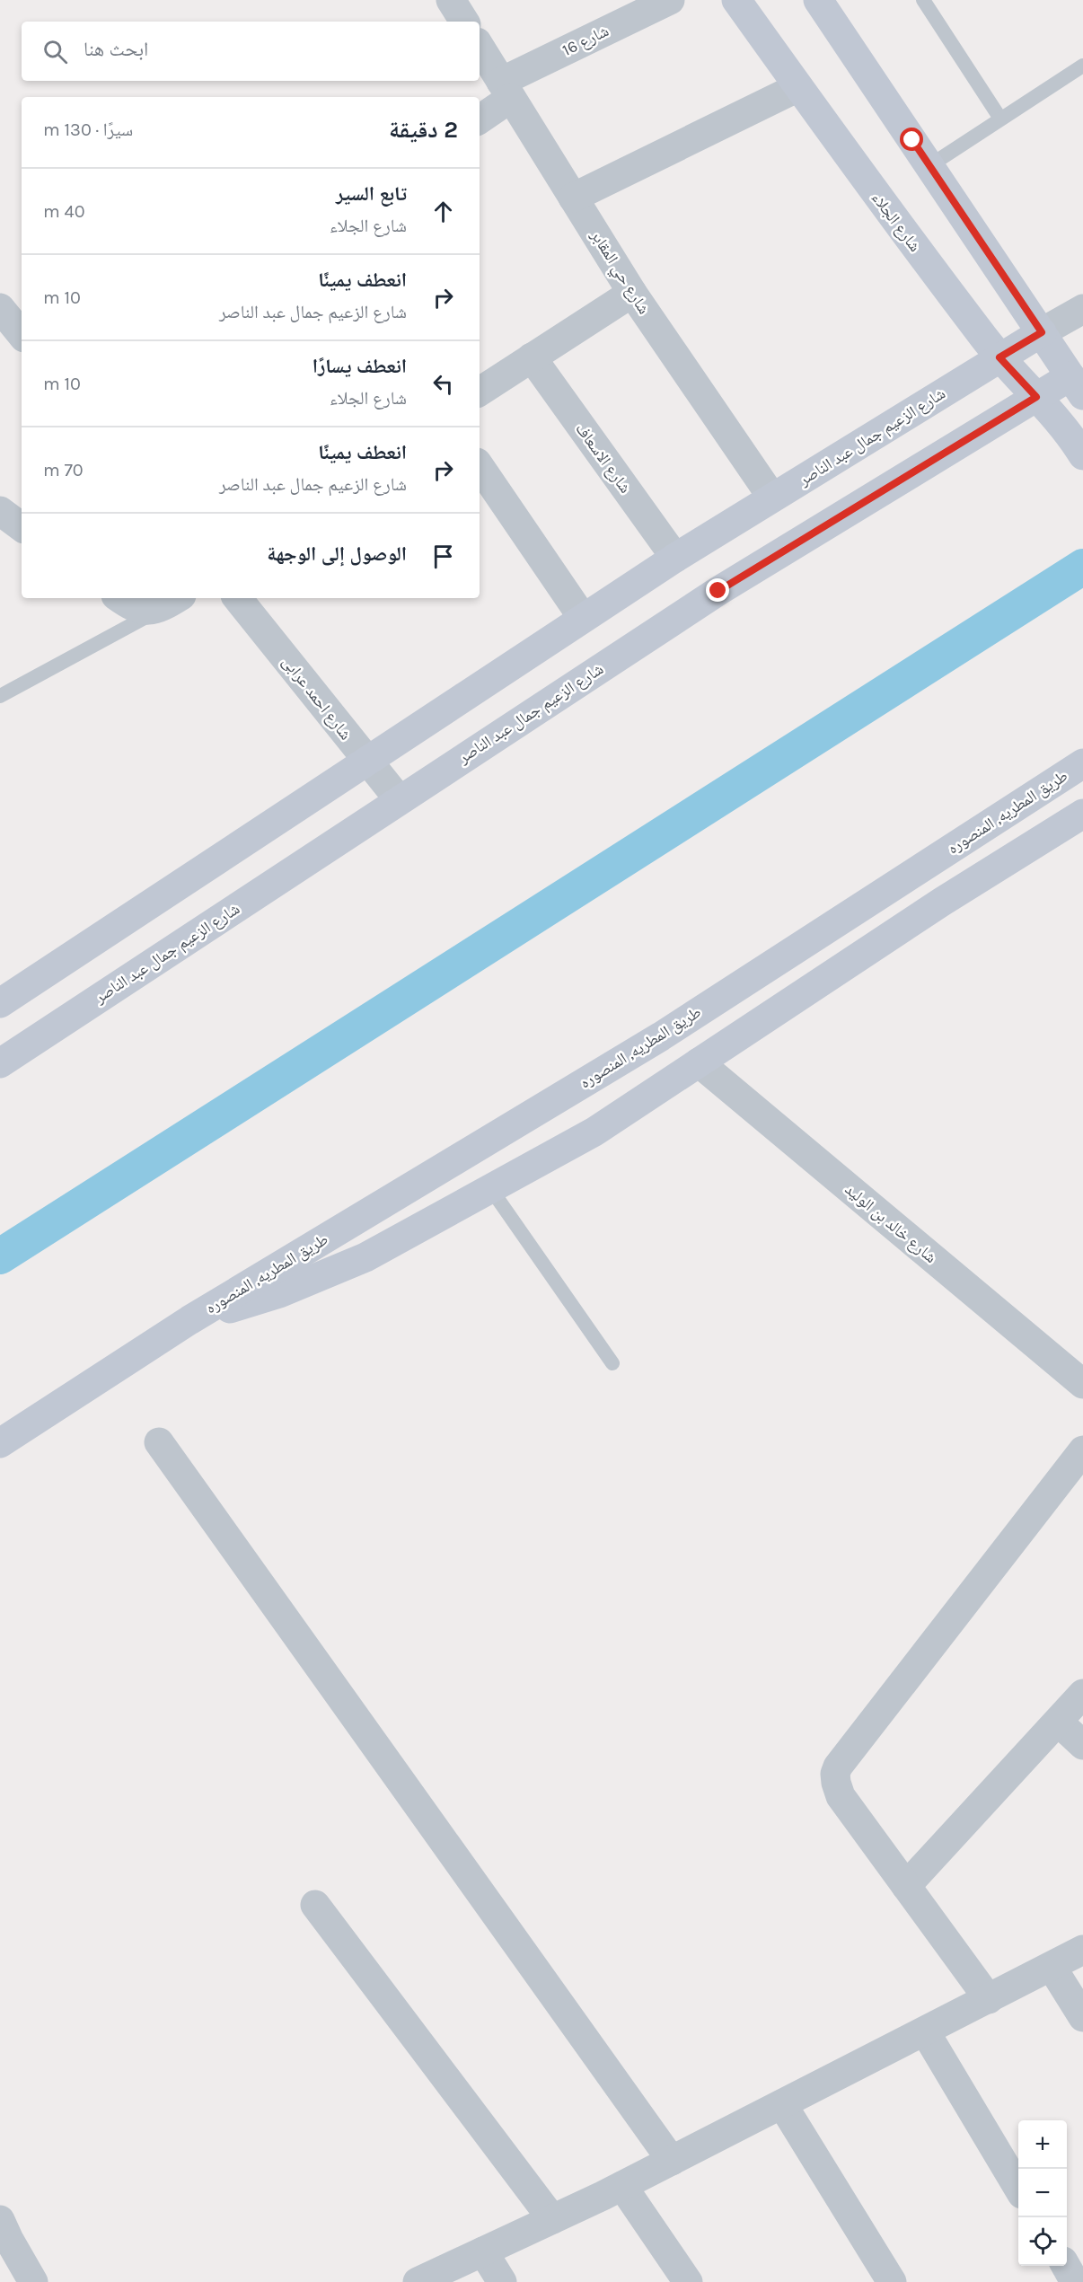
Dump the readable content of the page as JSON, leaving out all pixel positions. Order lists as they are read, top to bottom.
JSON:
{
  "streets": {
    "street": [
      "شارع 16",
      "شارع الجلاء",
      "شارع حي المقابر",
      "شارع الزعيم جمال عبد الناصر",
      "شارع الاسعاف",
      "شارع احمد عرابى",
      "طريق المطريه, المنصوره",
      "شارع خالد بن الوليد"
    ]
  },
  "crossings": [
    ["شارع 16", "شارع حي المقابر"],
    ["شارع الجلاء", "شارع الزعيم جمال عبد الناصر"],
    ["شارع حي المقابر", "شارع الزعيم جمال عبد الناصر"],
    ["شارع الزعيم جمال عبد الناصر", "شارع الاسعاف"],
    ["شارع الزعيم جمال عبد الناصر", "شارع احمد عرابى"],
    ["طريق المطريه, المنصوره", "شارع خالد بن الوليد"]
  ],
  "page": {
    "search": "ابحث هنا",
    "heading": ["2 دقيقة", "سيرًا · 130 m"],
    "list": [
      ["تابع السير", "شارع الجلاء", "40 m"],
      ["انعطف يمينًا", "شارع الزعيم جمال عبد الناصر", "10 m"],
      ["انعطف يسارًا", "شارع الجلاء", "10 m"],
      ["انعطف يمينًا", "شارع الزعيم جمال عبد الناصر", "70 m"],
      "الوصول إلى الوجهة"
    ],
    "map_buttons": ["+", "−"]
  }
}
